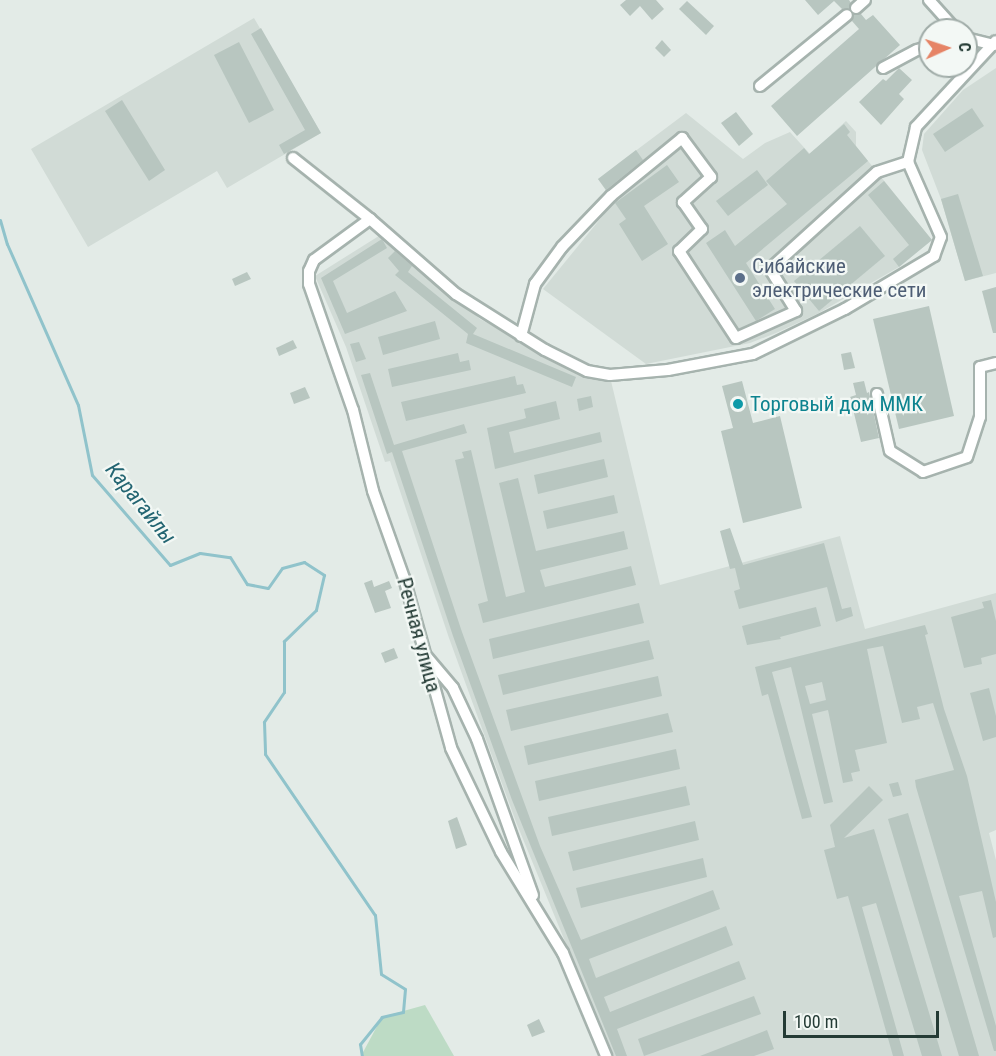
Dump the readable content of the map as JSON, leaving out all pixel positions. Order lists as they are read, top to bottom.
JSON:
{
  "streets": {
    "street": ["Речная улица"]
  },
  "water": ["Карагайлы"],
  "places": ["Сибайские электрические сети", "Торговый дом ММК"],
  "scale_bar": "100 m",
  "north": "right"
}
